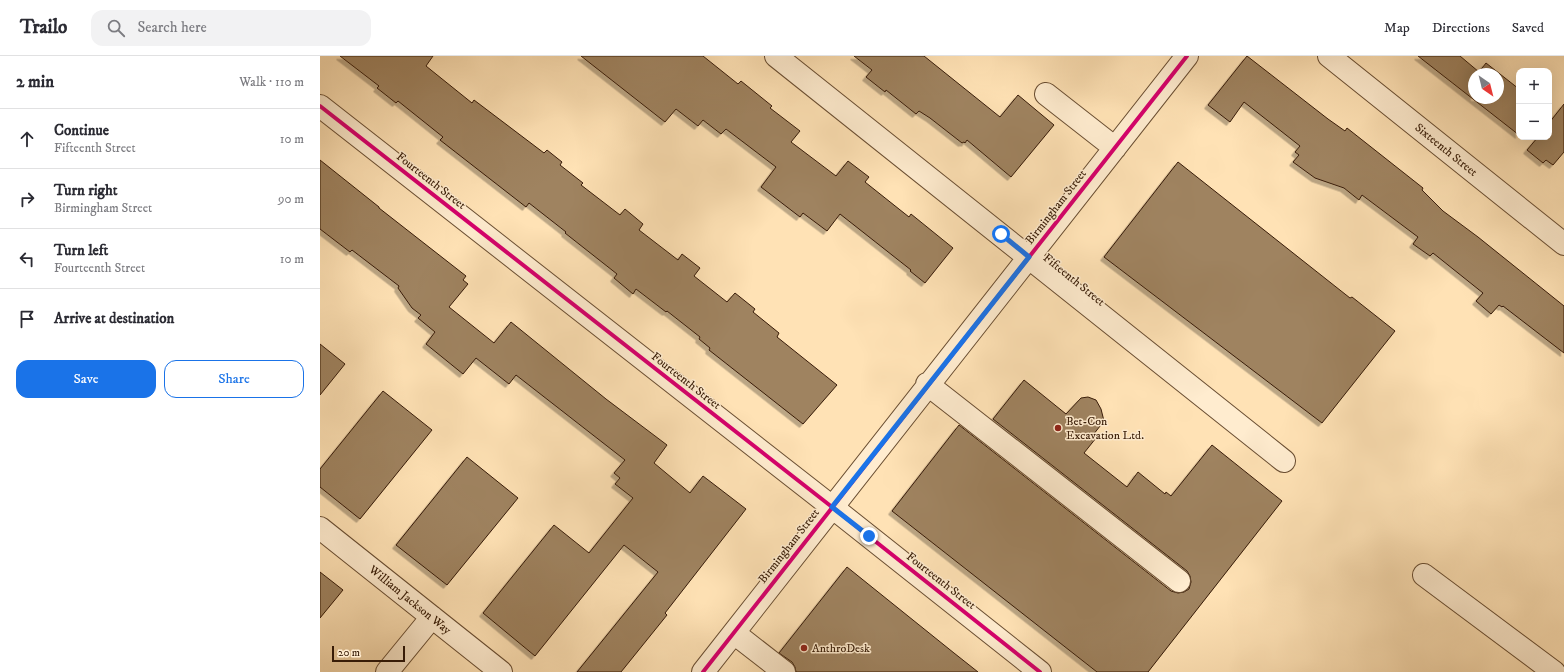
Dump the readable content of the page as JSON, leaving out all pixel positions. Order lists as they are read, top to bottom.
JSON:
{
  "streets": {
    "street": [
      "Sixteenth Street",
      "Fourteenth Street",
      "Birmingham Street",
      "Fifteenth Street",
      "William Jackson Way"
    ]
  },
  "crossings": [
    ["Fourteenth Street", "Birmingham Street"],
    ["Birmingham Street", "Fifteenth Street"]
  ],
  "places": ["Bet-Con Excavation Ltd.", "AnthroDesk"],
  "scale_bar": "20 m",
  "north": "bottom right",
  "page": {
    "header": "Trailo",
    "search": "Search here",
    "nav": ["Map", "Directions", "Saved"],
    "heading": ["2 min", "Walk · 110 m"],
    "map_buttons": ["+", "−"],
    "list": [
      ["Continue", "Fifteenth Street", "10 m"],
      ["Turn right", "Birmingham Street", "90 m"],
      ["Turn left", "Fourteenth Street", "10 m"],
      "Arrive at destination"
    ],
    "buttons": ["Save", "Share"],
    "scale": "20 m"
  }
}
